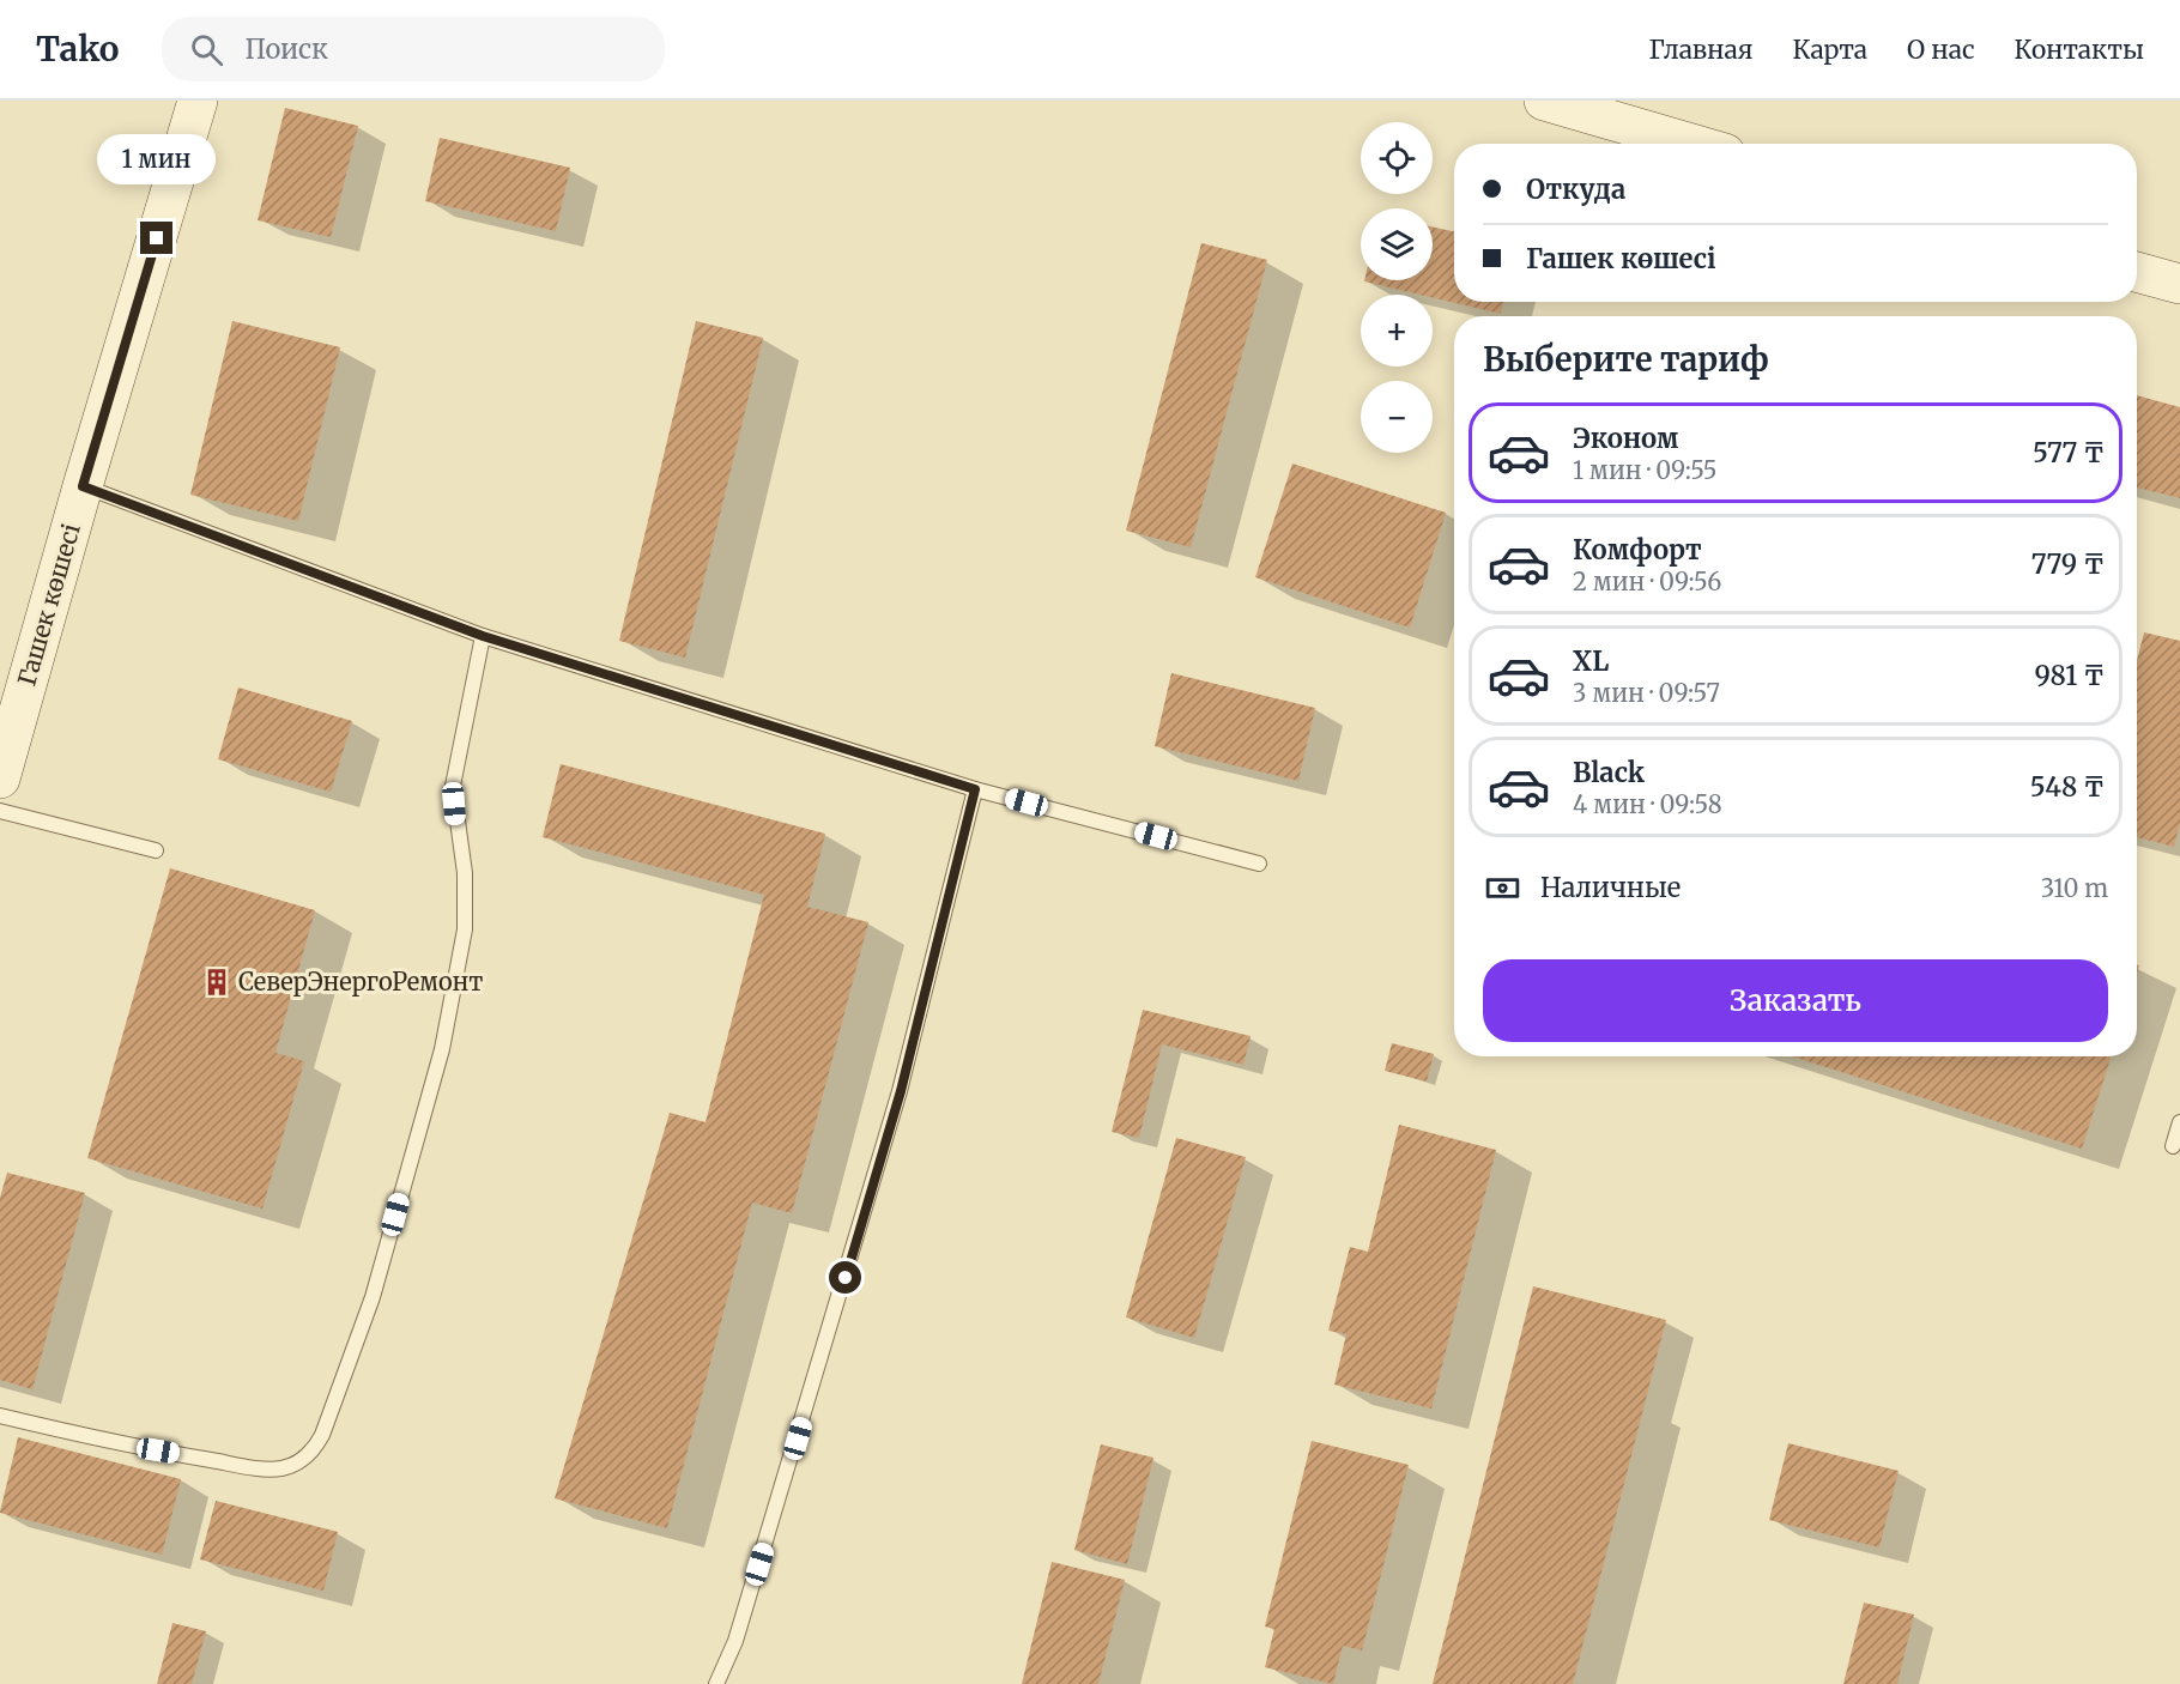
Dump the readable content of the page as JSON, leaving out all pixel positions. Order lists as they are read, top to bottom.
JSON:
{
  "streets": {
    "street": ["Гашек көшесі"]
  },
  "places": {
    "building": ["СеверЭнергоРемонт"]
  },
  "page": {
    "header": "Tako",
    "search": "Поиск",
    "nav": [
      "Главная",
      "Карта",
      "О нас",
      "Контакты"
    ],
    "map_buttons": ["+", "−"],
    "bubble": "1 мин",
    "banner": ["Откуда", "Гашек көшесі"],
    "heading": "Выберите тариф",
    "list": [
      {
        "name": "Эконом",
        "note": "1 мин · 09:55",
        "value": "577 ₸"
      },
      {
        "name": "Комфорт",
        "note": "2 мин · 09:56",
        "value": "779 ₸"
      },
      {
        "name": "XL",
        "note": "3 мин · 09:57",
        "value": "981 ₸"
      },
      {
        "name": "Black",
        "note": "4 мин · 09:58",
        "value": "548 ₸"
      }
    ],
    "pay": ["Наличные", "310 m"],
    "buttons": "Заказать"
  }
}
